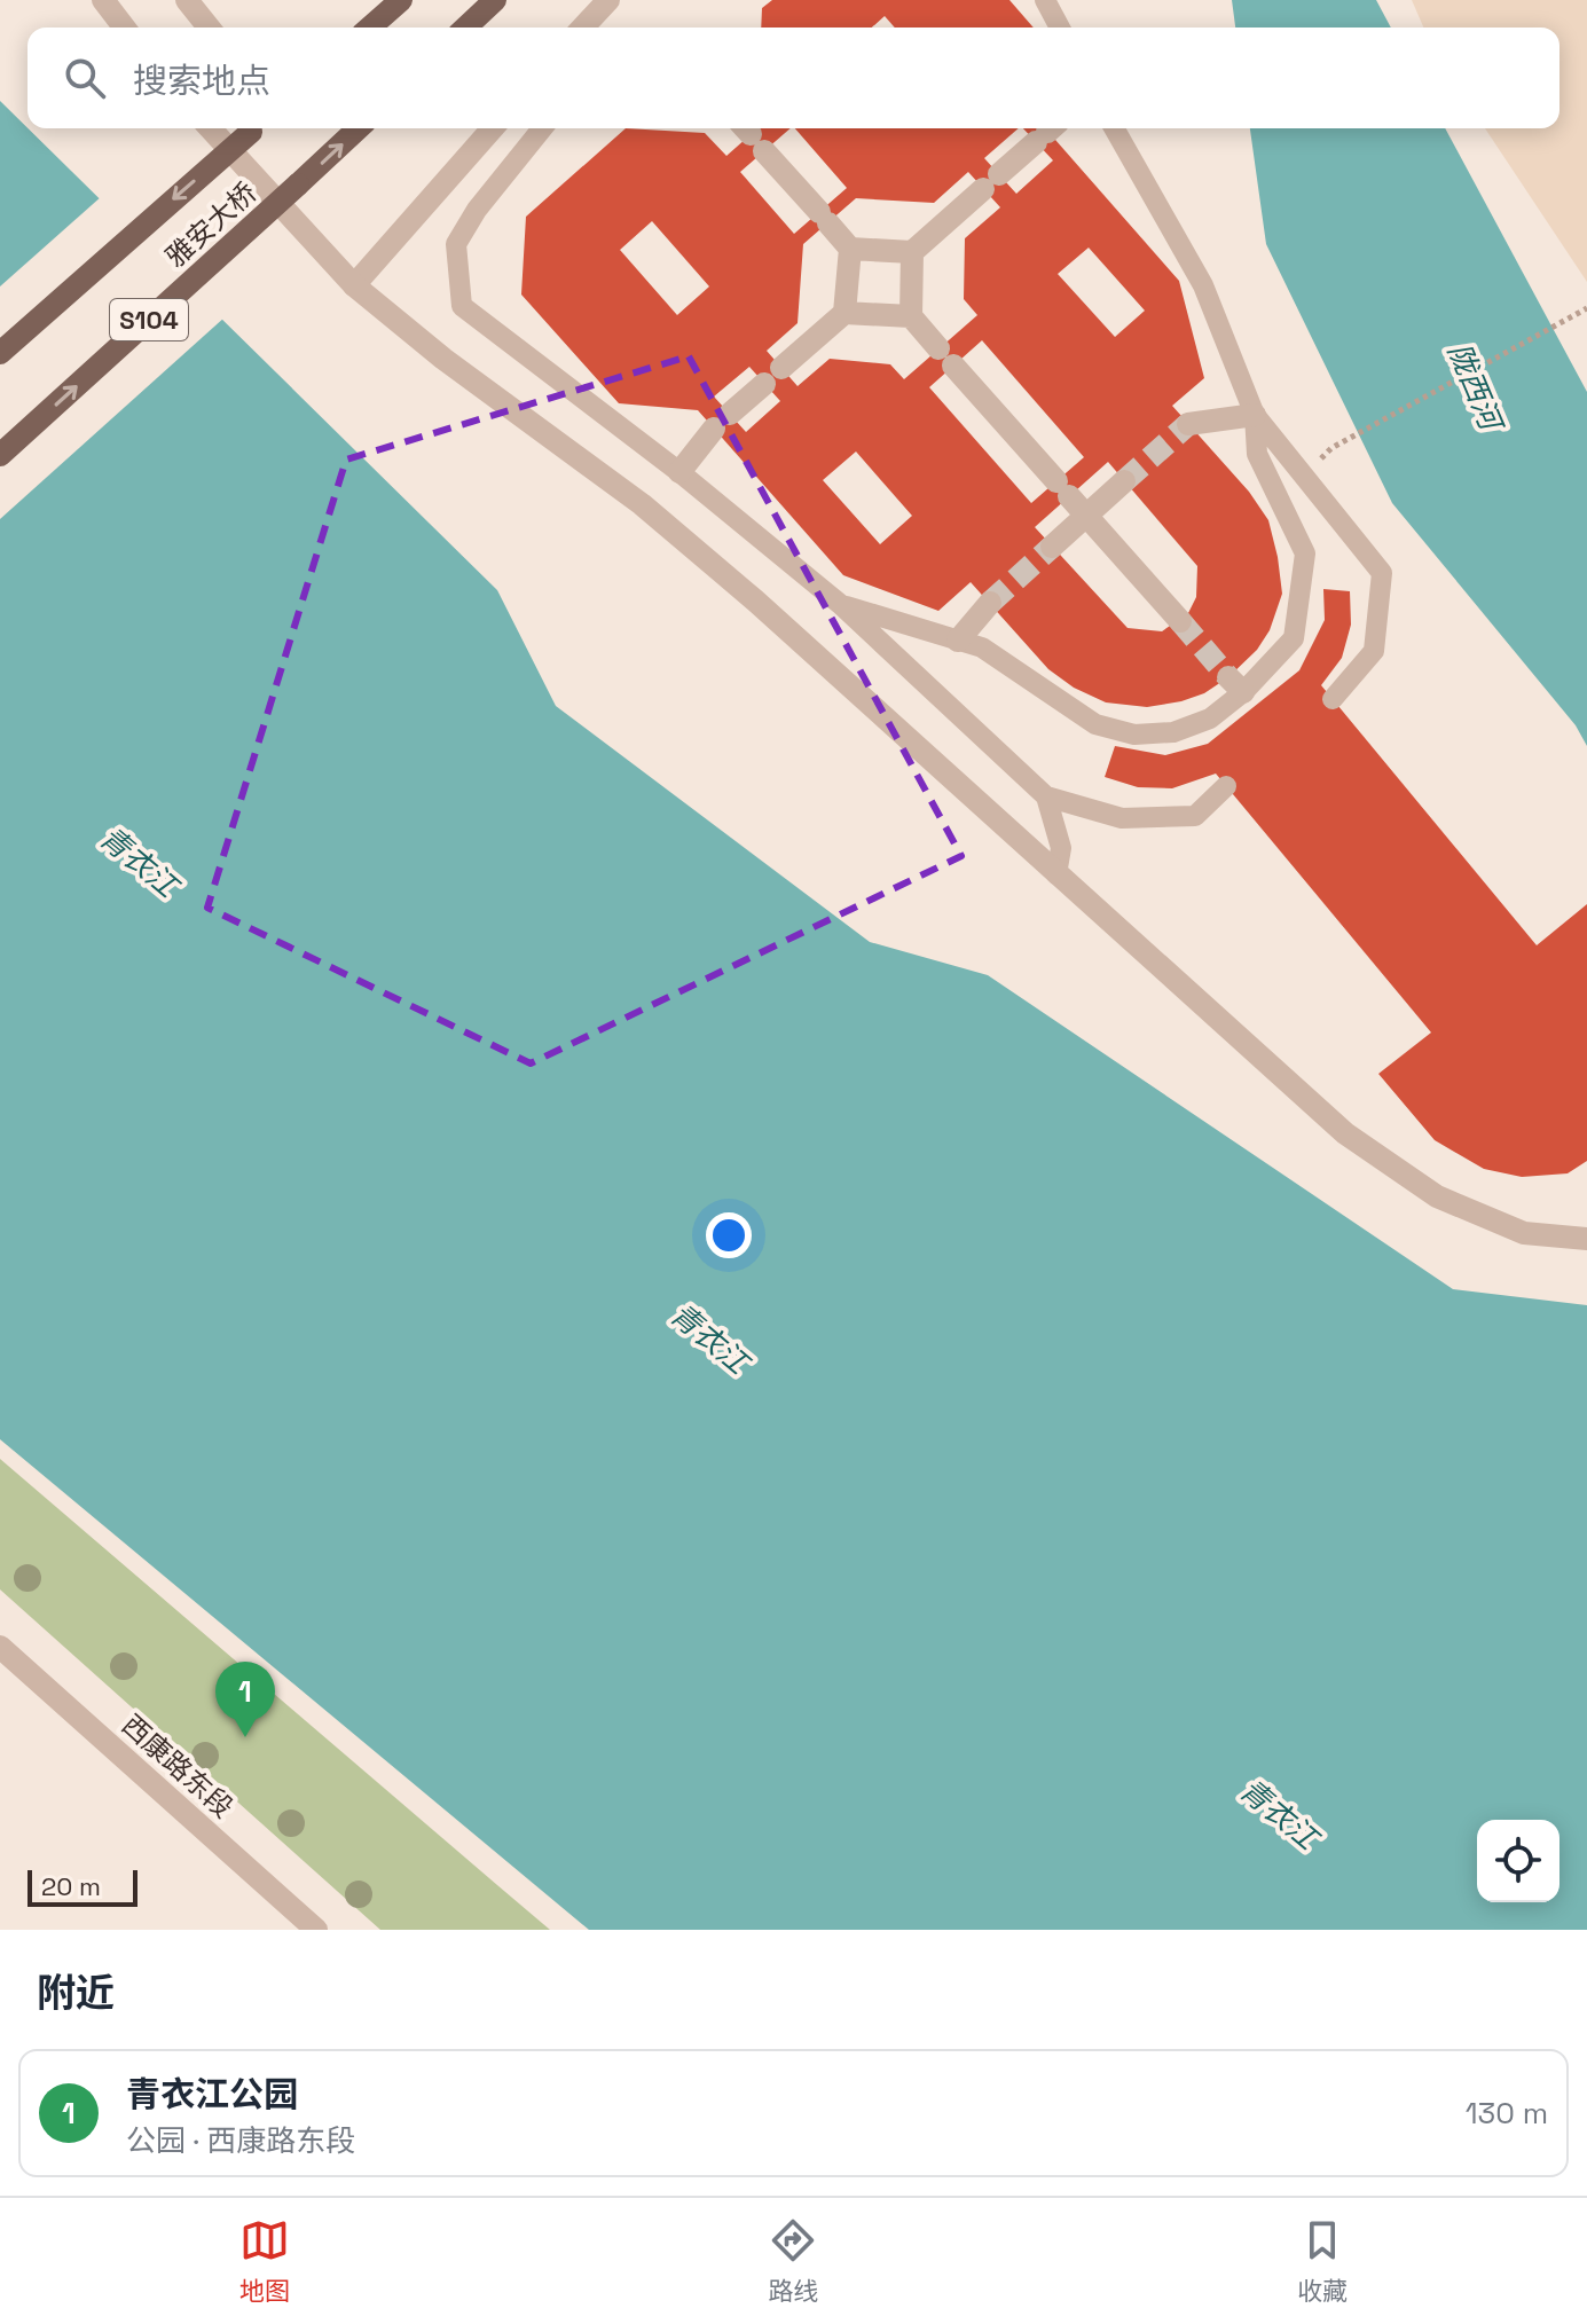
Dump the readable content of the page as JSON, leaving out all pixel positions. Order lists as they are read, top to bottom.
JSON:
{
  "streets": {
    "main road": ["雅安大桥", "S104"],
    "street": ["西康路东段"]
  },
  "water": ["陇西河", "青衣江"],
  "scale_bar": "20 m",
  "page": {
    "search": "搜索地点",
    "pins": "1",
    "scale": "20 m",
    "heading": "附近",
    "list": [
      {
        "mark": "1",
        "name": "青衣江公园",
        "note": "公园 · 西康路东段",
        "value": "130 m"
      }
    ],
    "nav": ["地图", "路线", "收藏"]
  }
}
